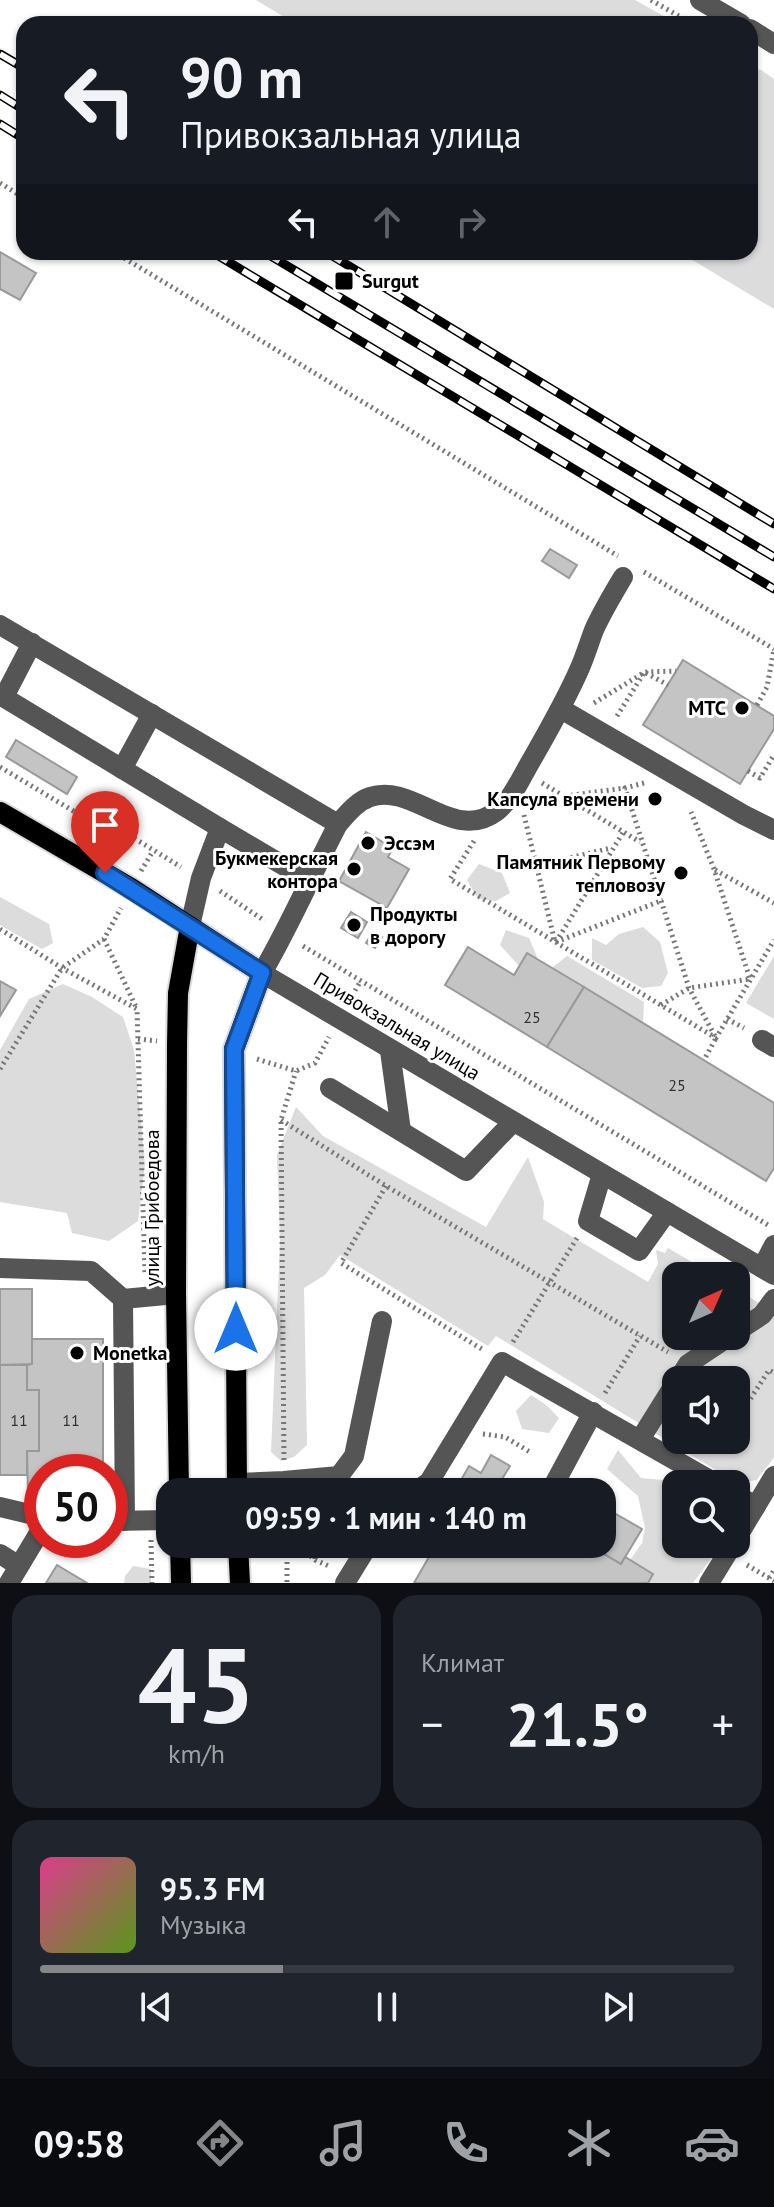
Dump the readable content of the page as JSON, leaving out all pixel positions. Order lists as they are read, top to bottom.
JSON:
{
  "streets": {
    "main road": ["Привокзальная улица", "улица Грибоедова"]
  },
  "crossings": [
    ["Привокзальная улица", "улица Грибоедова"]
  ],
  "places": {
    "transit": ["Surgut"],
    "other": [
      "МТС",
      "Капсула времени",
      "Эссэм",
      "Букмекерская контора",
      "Памятник Первому тепловозу",
      "Продукты в дорогу",
      "Monetka"
    ]
  },
  "house_numbers": [
    "25",
    "25",
    "11",
    "11"
  ],
  "north": "top right",
  "page": {
    "turn": ["90 m", "Привокзальная улица"],
    "limit": "50",
    "trip": "09:59 · 1 мин · 140 m",
    "tile": [
      ["45", "km/h"],
      "Климат"
    ],
    "heat": ["−", "21.5°", "+"],
    "song": ["95.3 FM", "Музыка"],
    "tabs": "09:58"
  }
}
